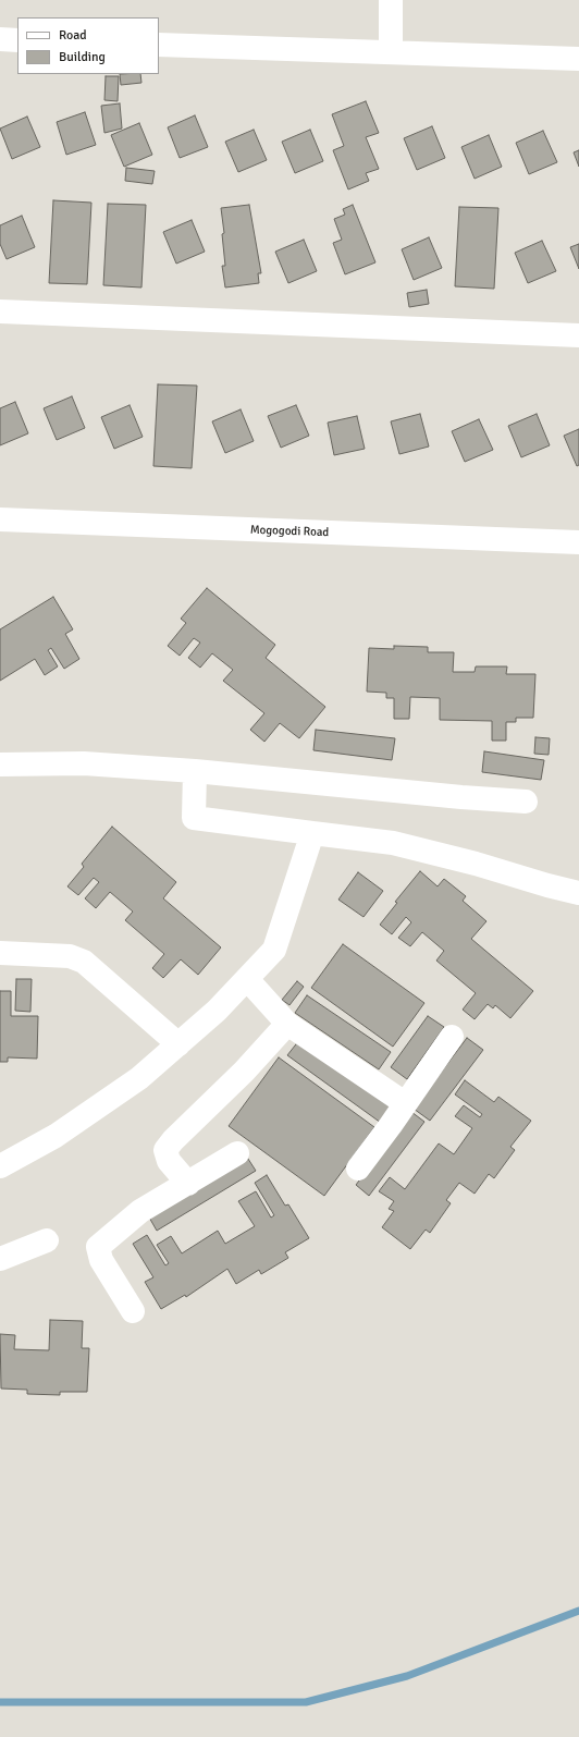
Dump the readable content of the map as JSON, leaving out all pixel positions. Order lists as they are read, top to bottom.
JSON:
{
  "streets": {
    "street": ["Mogogodi Road"]
  },
  "legend": ["Road", "Building"]
}
